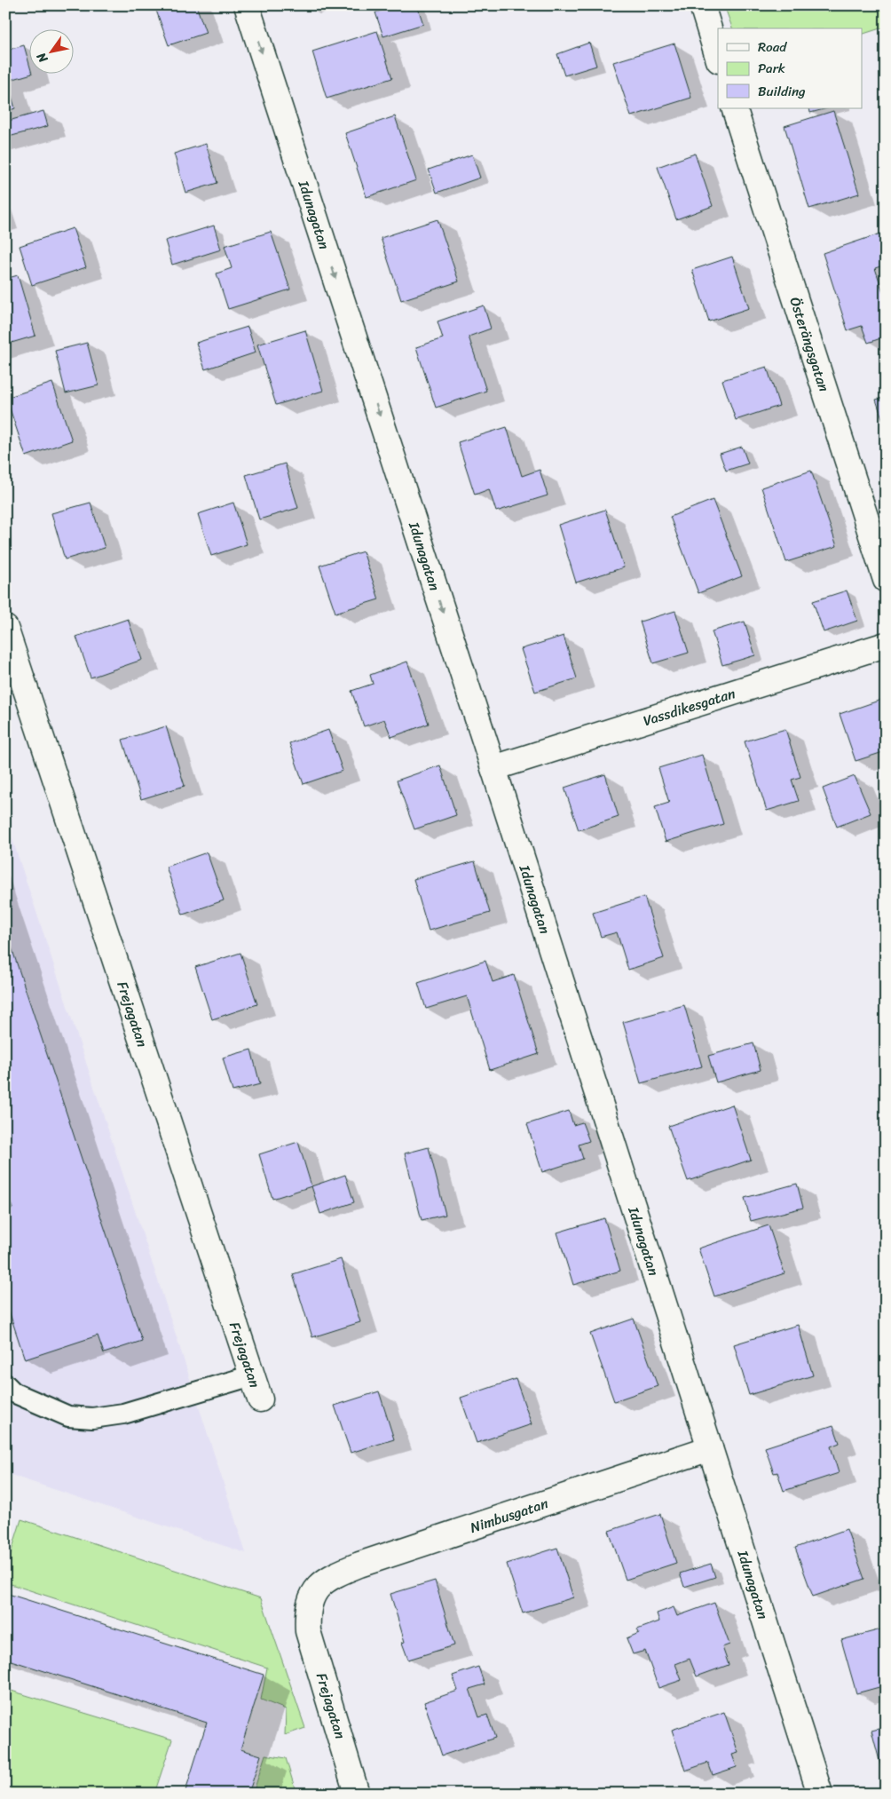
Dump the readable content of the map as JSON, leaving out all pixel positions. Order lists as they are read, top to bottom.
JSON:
{
  "streets": {
    "street": [
      "Idunagatan",
      "Österängsgatan",
      "Vassdikesgatan",
      "Frejagatan",
      "Nimbusgatan"
    ]
  },
  "crossings": [
    ["Idunagatan", "Vassdikesgatan"],
    ["Idunagatan", "Nimbusgatan"],
    ["Frejagatan", "Nimbusgatan"]
  ],
  "one_way": ["Idunagatan"],
  "legend": ["Road", "Park", "Building"],
  "north": "bottom left"
}
